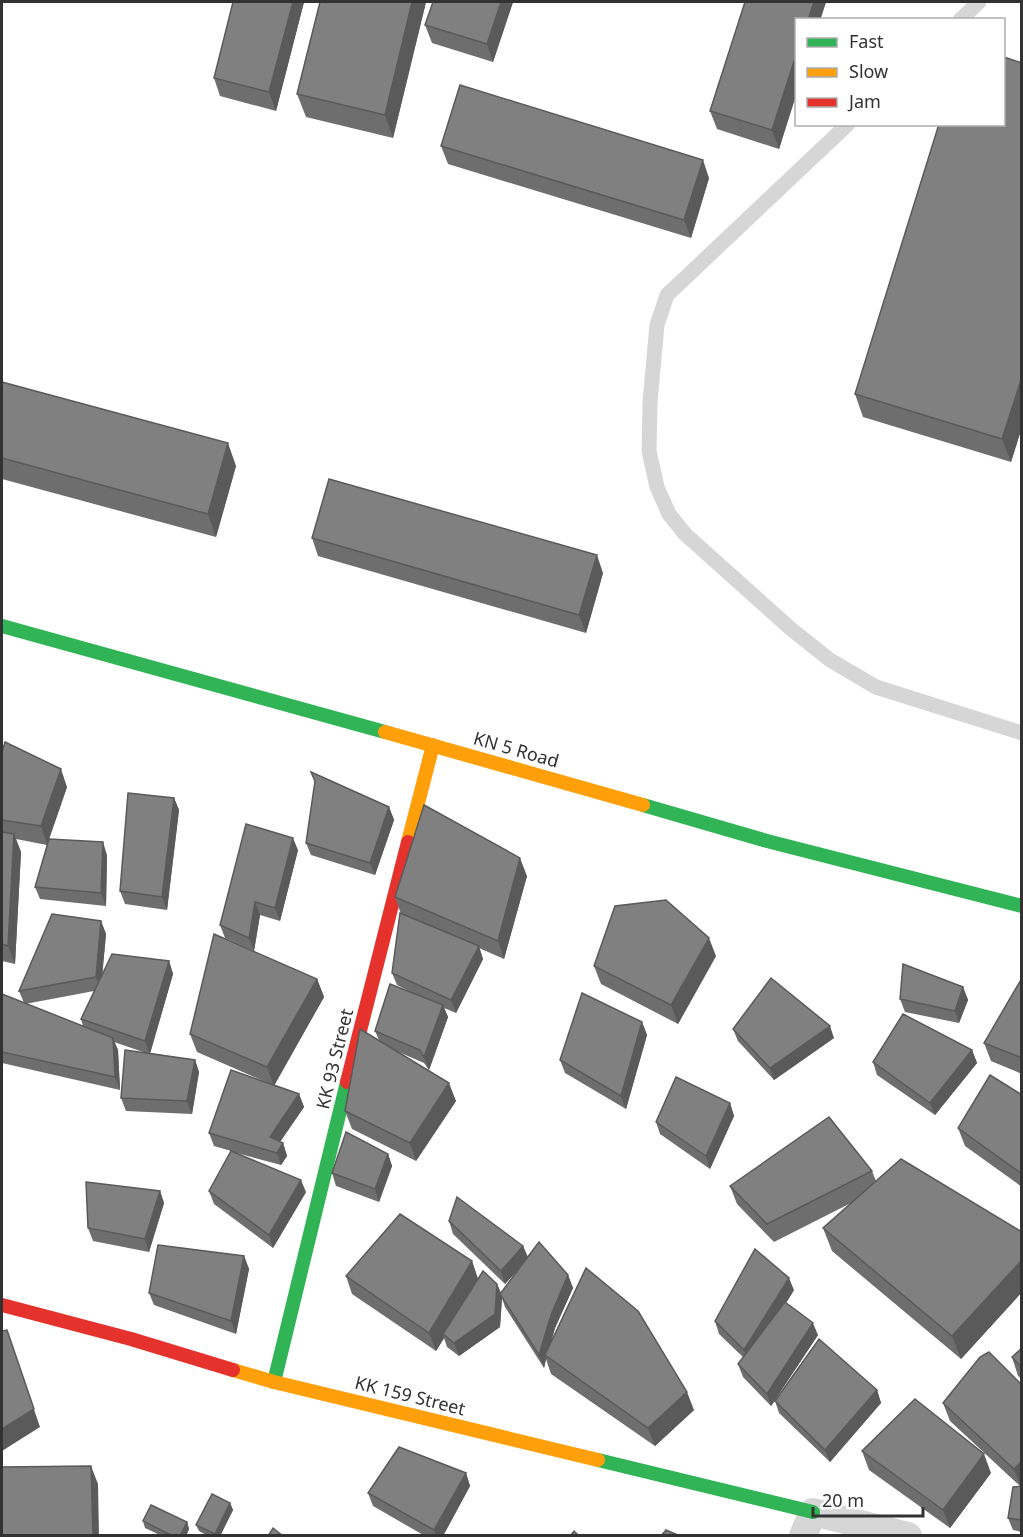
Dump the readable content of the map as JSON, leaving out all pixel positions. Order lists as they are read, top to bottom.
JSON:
{
  "streets": {
    "street": ["KN 5 Road", "KK 93 Street", "KK 159 Street"]
  },
  "crossings": [
    ["KN 5 Road", "KK 93 Street"],
    ["KK 93 Street", "KK 159 Street"]
  ],
  "legend": ["Fast", "Slow", "Jam"],
  "scale_bar": "20 m"
}
